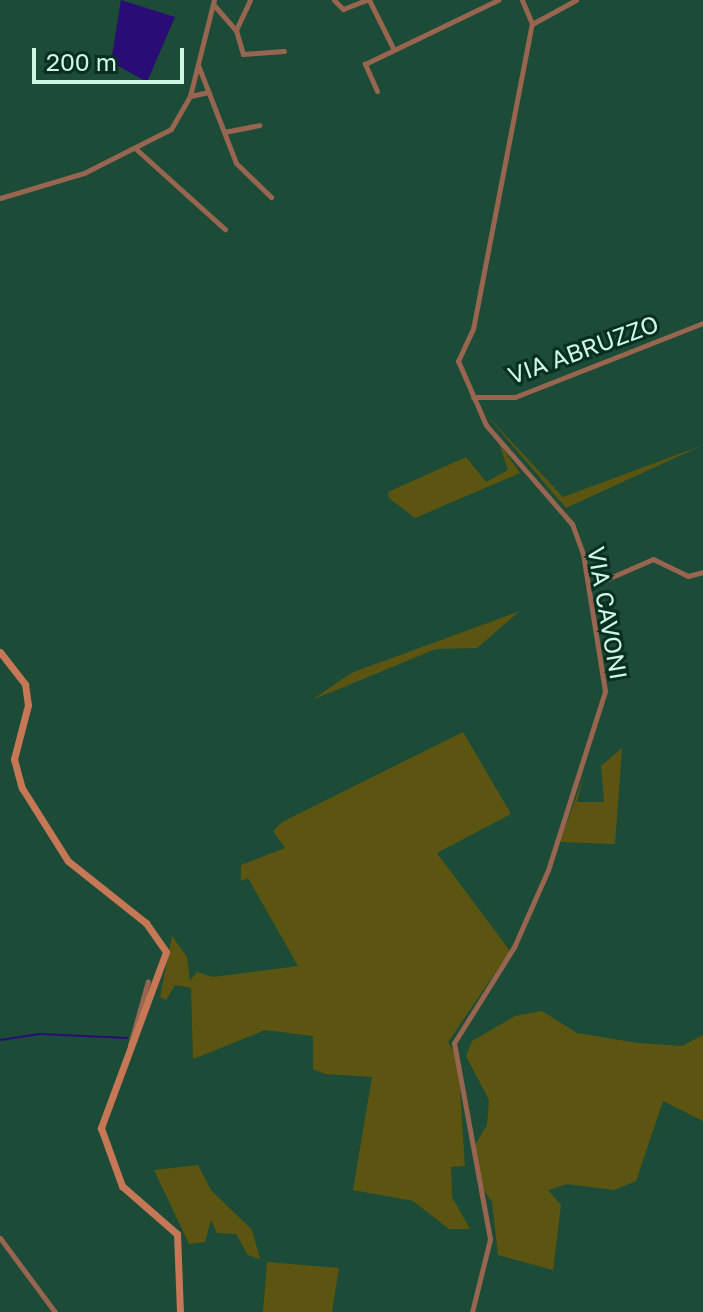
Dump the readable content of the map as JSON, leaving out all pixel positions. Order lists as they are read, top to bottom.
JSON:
{
  "streets": {
    "street": ["VIA ABRUZZO", "VIA CAVONI"]
  },
  "crossings": [
    ["VIA ABRUZZO", "VIA CAVONI"]
  ],
  "scale_bar": "200 m"
}
